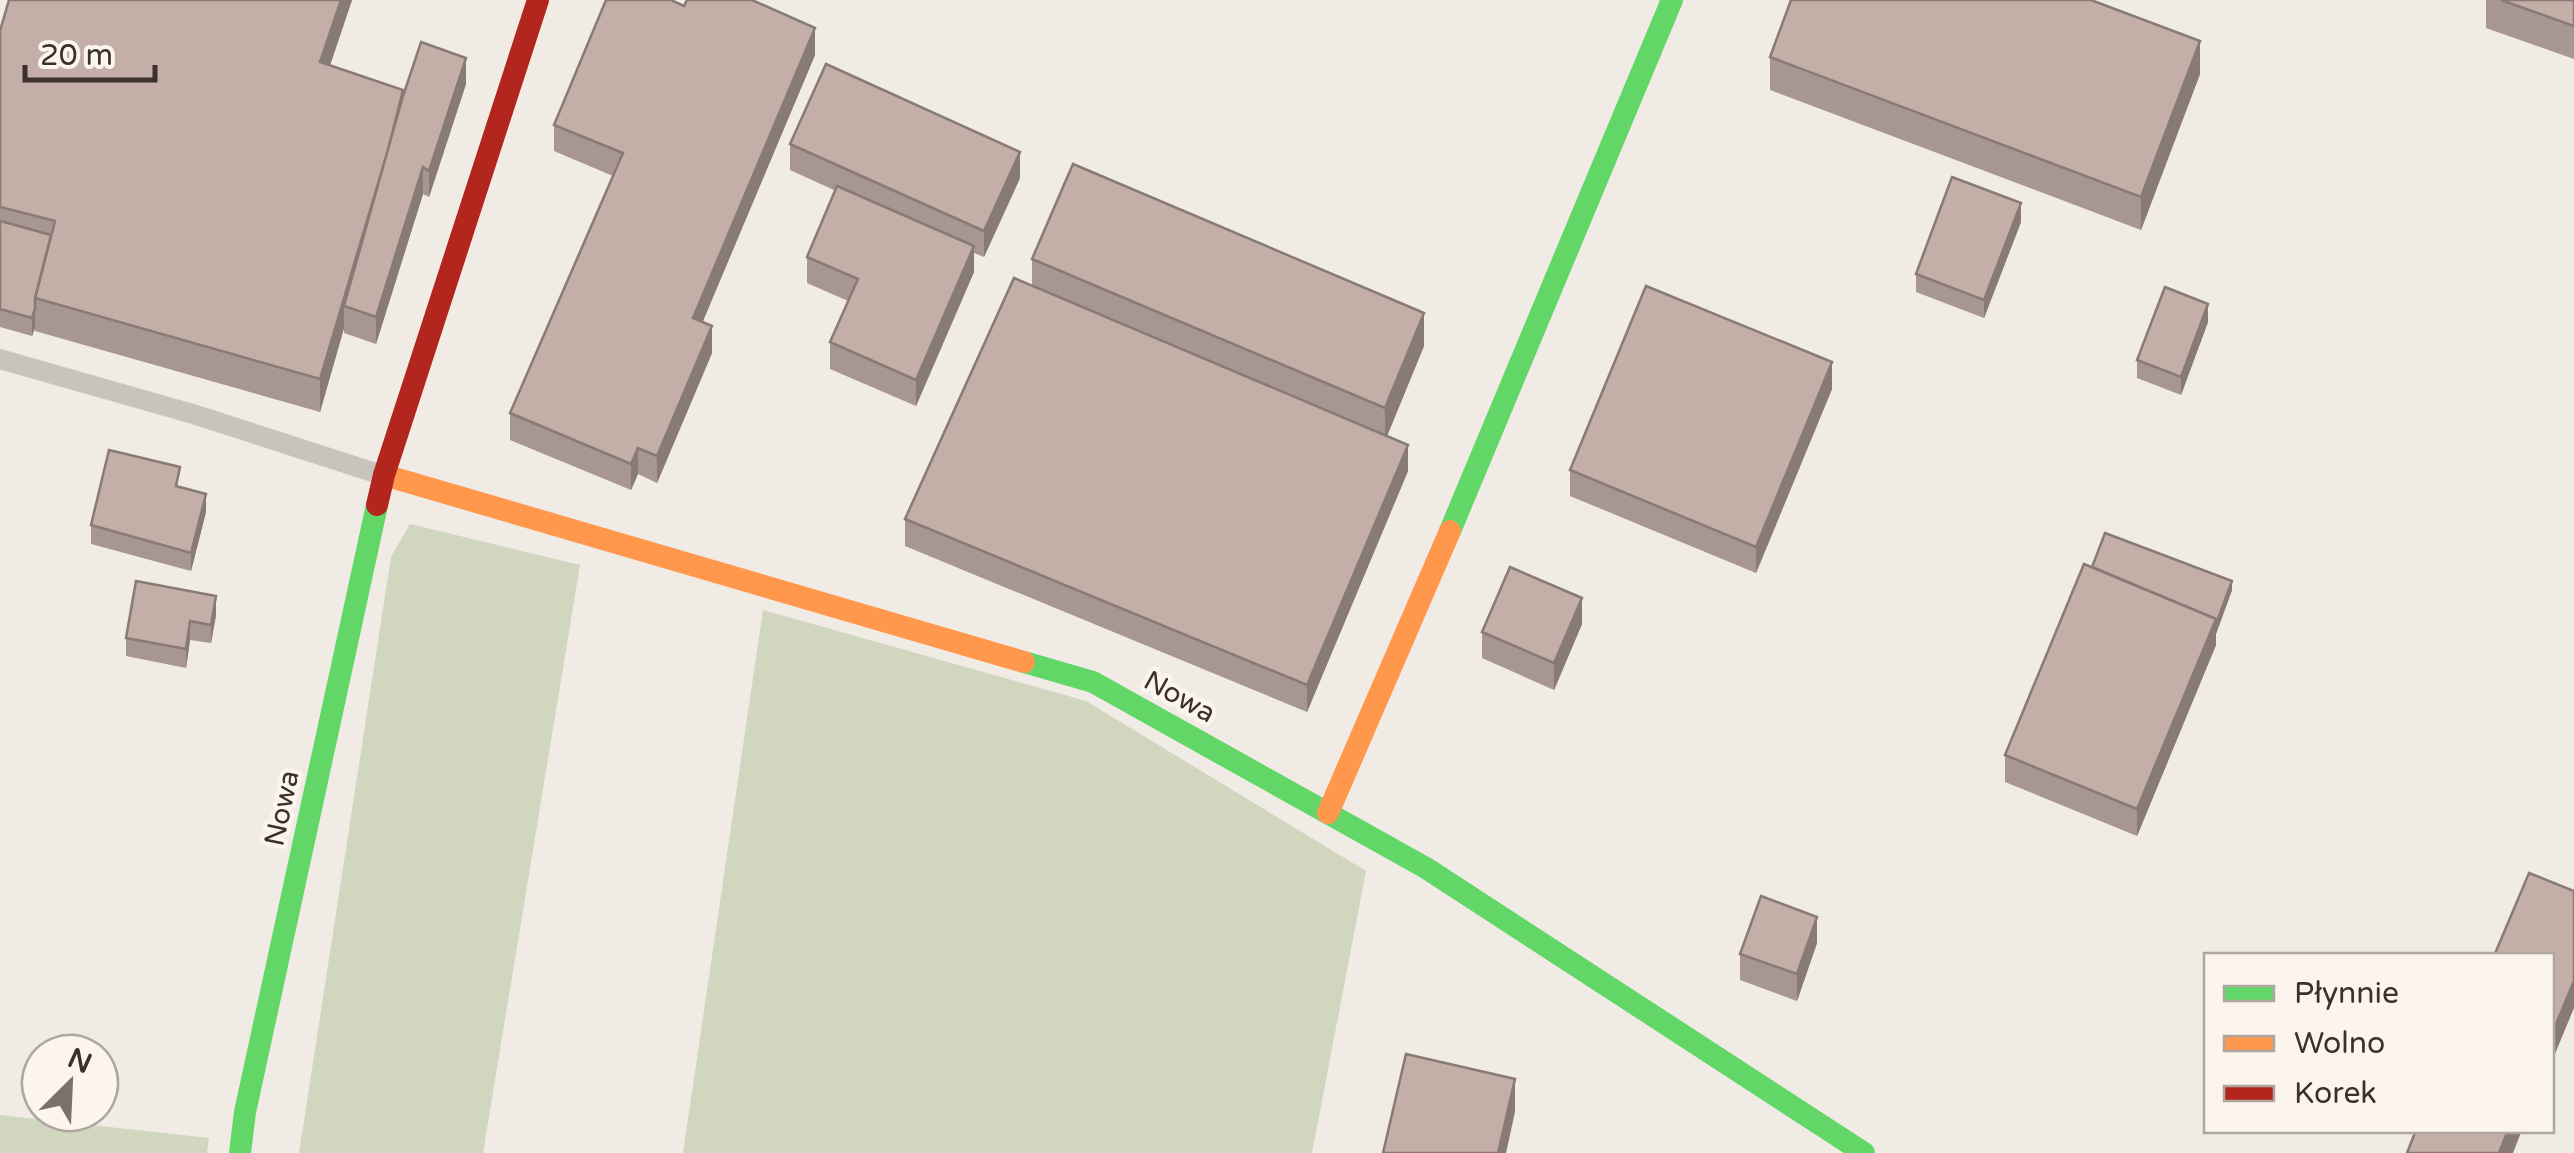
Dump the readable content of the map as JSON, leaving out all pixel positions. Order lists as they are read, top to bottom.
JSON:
{
  "streets": {
    "street": ["Nowa"]
  },
  "legend": ["Płynnie", "Wolno", "Korek"],
  "scale_bar": "20 m",
  "north": "top right"
}
